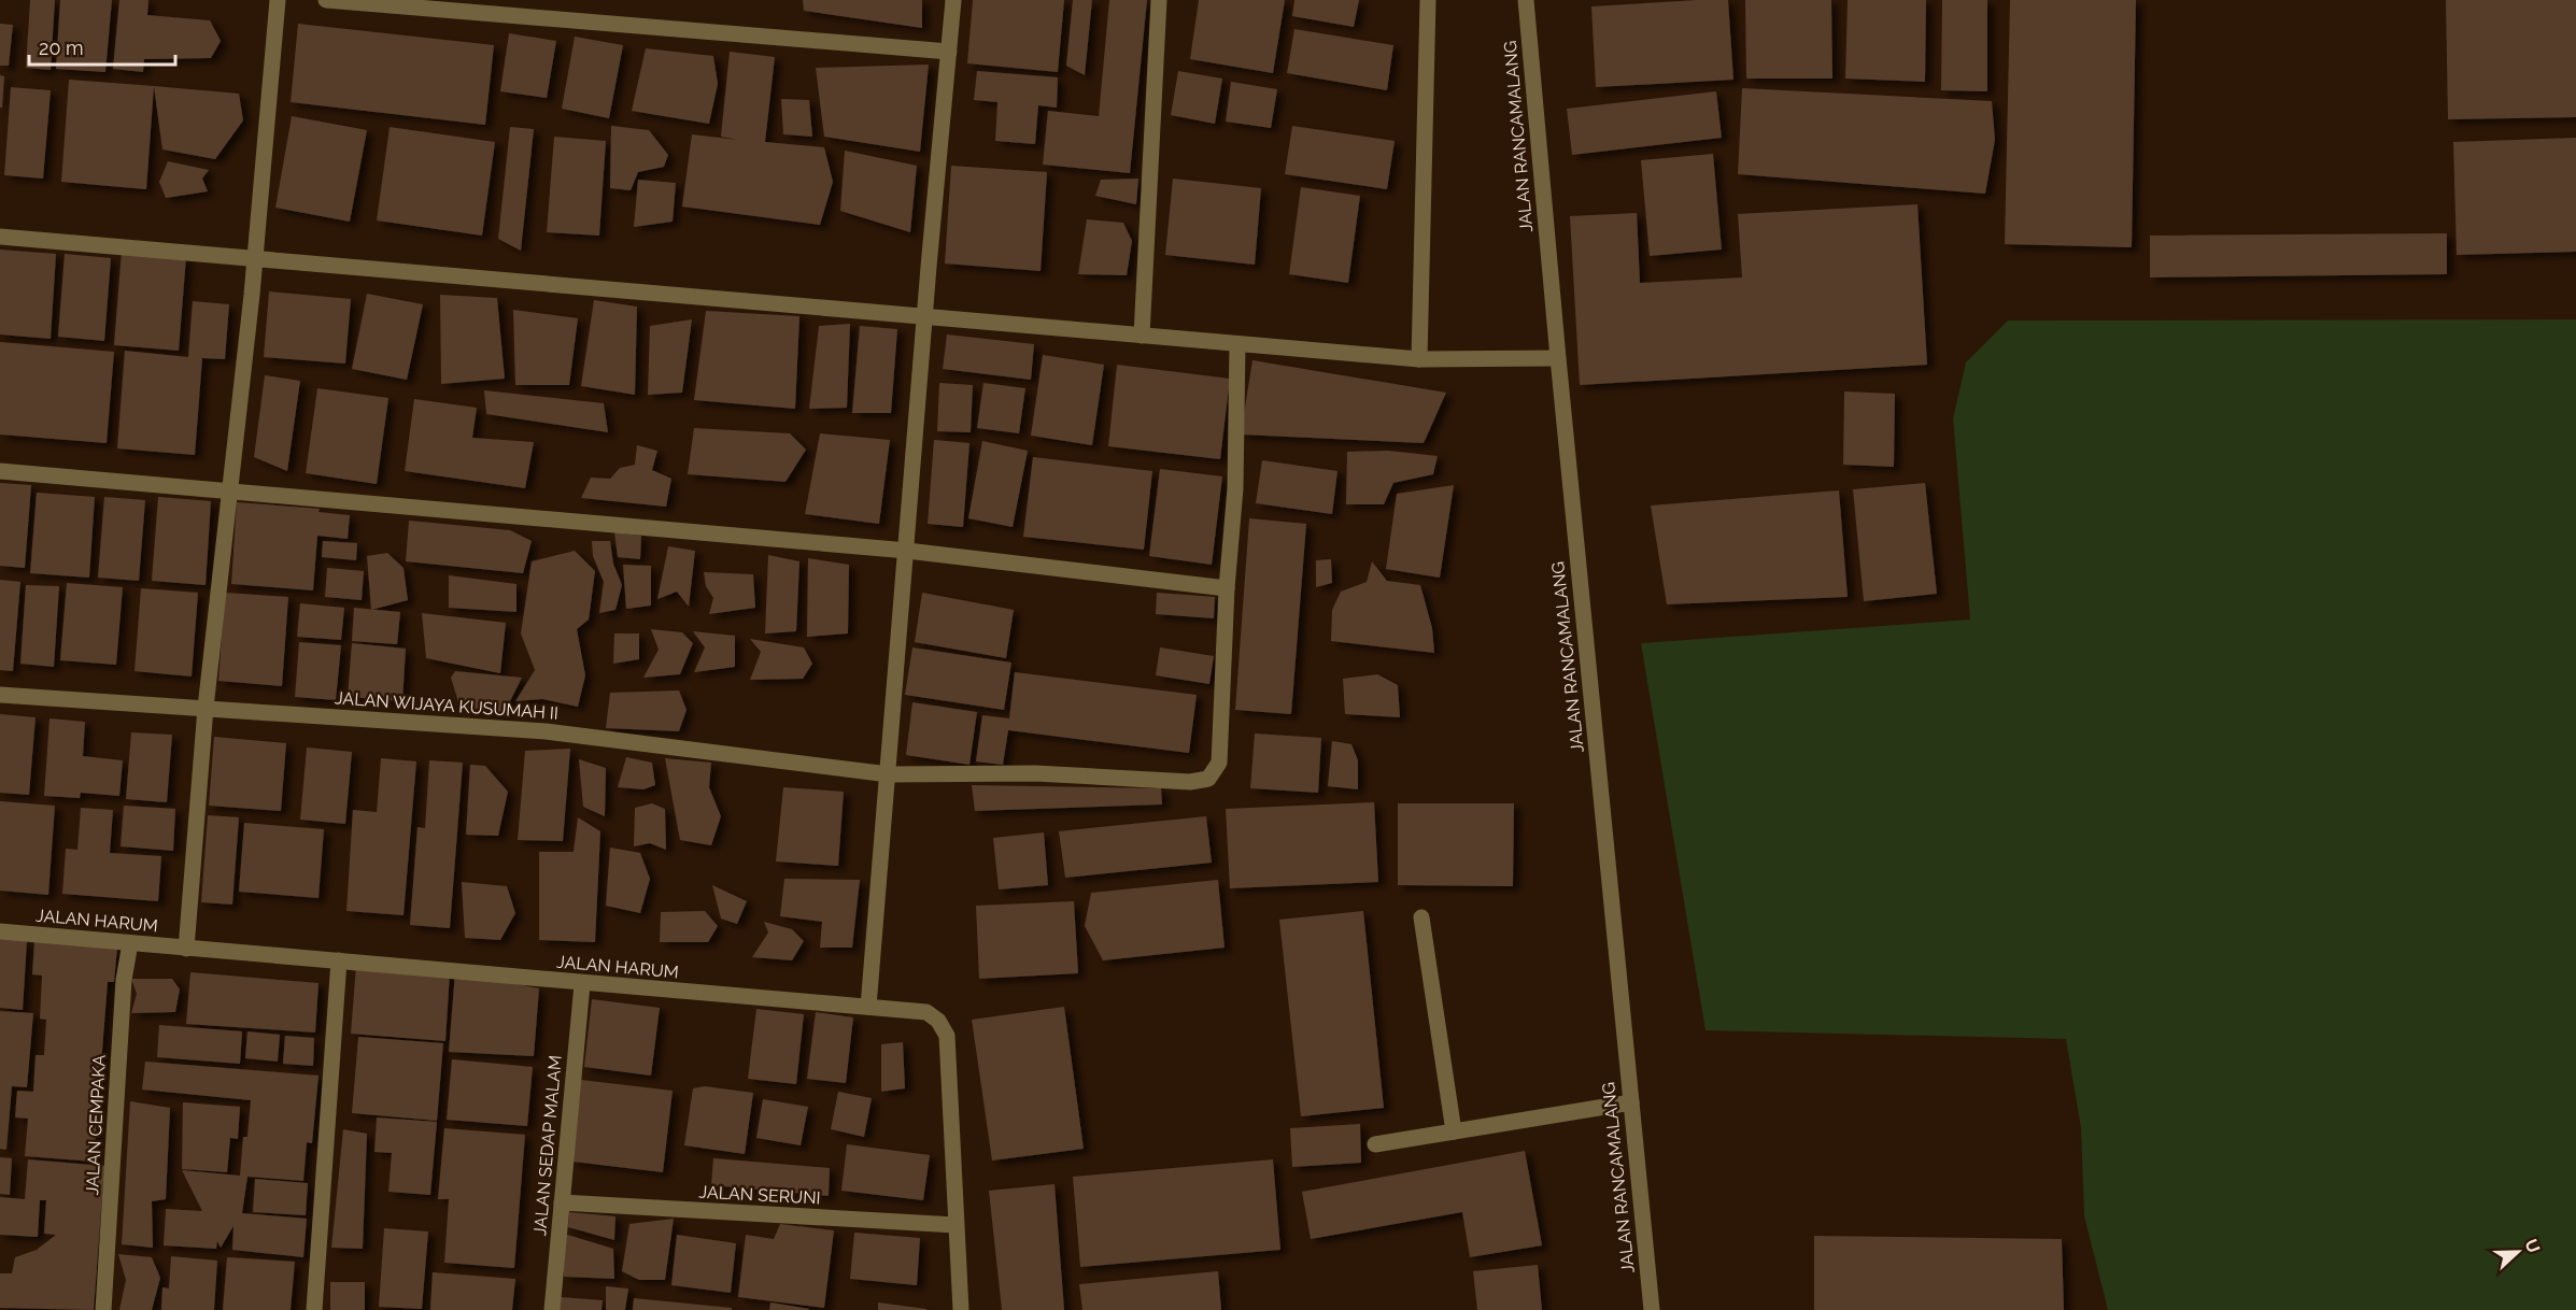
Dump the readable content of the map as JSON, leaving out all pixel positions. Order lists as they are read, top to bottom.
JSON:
{
  "streets": {
    "street": [
      "JALAN RANCAMALANG",
      "JALAN WIJAYA KUSUMAH II",
      "JALAN HARUM",
      "JALAN CEMPAKA",
      "JALAN SEDAP MALAM",
      "JALAN SERUNI"
    ]
  },
  "crossings": [
    ["JALAN HARUM", "JALAN CEMPAKA"],
    ["JALAN HARUM", "JALAN SEDAP MALAM"],
    ["JALAN HARUM", "JALAN SERUNI"],
    ["JALAN SEDAP MALAM", "JALAN SERUNI"]
  ],
  "scale_bar": "20 m",
  "north": "right"
}
